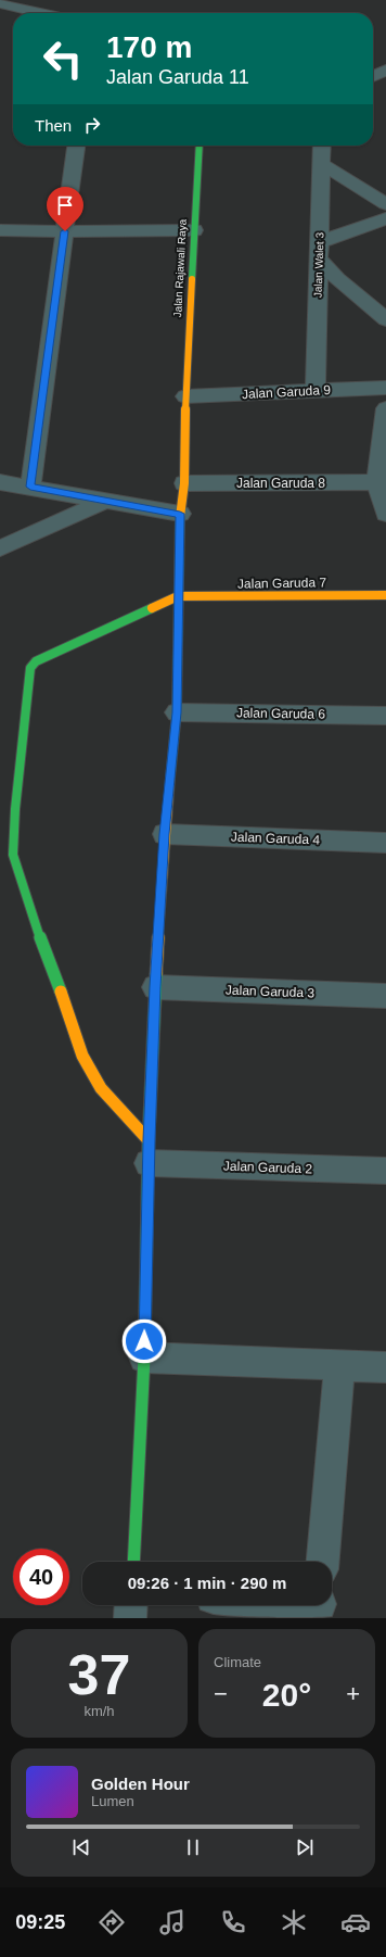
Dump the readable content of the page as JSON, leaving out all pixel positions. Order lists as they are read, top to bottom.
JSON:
{
  "streets": {
    "street": [
      "Jalan Walet 3",
      "Jalan Rajawali Raya",
      "Jalan Garuda 9",
      "Jalan Garuda 8",
      "Jalan Garuda 7",
      "Jalan Garuda 6",
      "Jalan Garuda 4",
      "Jalan Garuda 3",
      "Jalan Garuda 2"
    ]
  },
  "crossings": [
    ["Jalan Walet 3", "Jalan Garuda 9"],
    ["Jalan Rajawali Raya", "Jalan Garuda 9"],
    ["Jalan Rajawali Raya", "Jalan Garuda 8"],
    ["Jalan Rajawali Raya", "Jalan Garuda 7"],
    ["Jalan Rajawali Raya", "Jalan Garuda 6"],
    ["Jalan Rajawali Raya", "Jalan Garuda 4"],
    ["Jalan Rajawali Raya", "Jalan Garuda 3"],
    ["Jalan Rajawali Raya", "Jalan Garuda 2"]
  ],
  "page": {
    "turn": ["170 m", "Jalan Garuda 11"],
    "then": "Then",
    "limit": "40",
    "trip": "09:26 · 1 min · 290 m",
    "tile": [
      ["37", "km/h"],
      "Climate"
    ],
    "heat": ["−", "20°", "+"],
    "song": ["Golden Hour", "Lumen"],
    "tabs": "09:25"
  }
}
